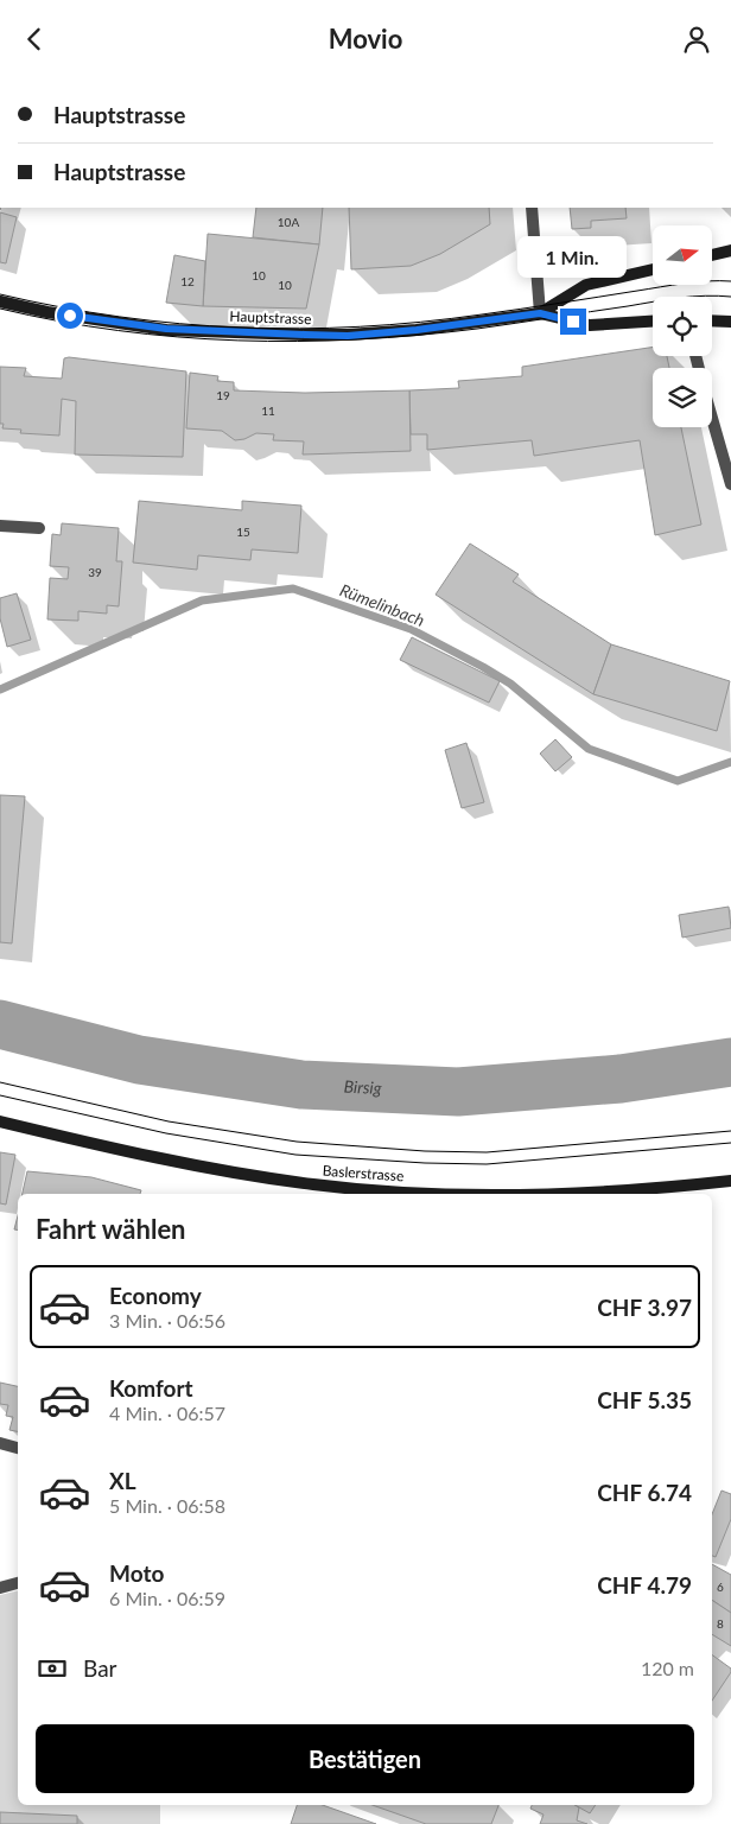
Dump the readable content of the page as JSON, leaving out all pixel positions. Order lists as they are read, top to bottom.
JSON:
{
  "streets": {
    "main road": ["Hauptstrasse", "Baslerstrasse"]
  },
  "water": ["Rümelinbach", "Birsig"],
  "house_numbers": [
    "10A",
    "10",
    "12",
    "10",
    "19",
    "11",
    "15",
    "39",
    "6",
    "8"
  ],
  "north": "right",
  "page": {
    "header": "Movio",
    "banner": ["Hauptstrasse", "Hauptstrasse"],
    "bubble": "1 Min.",
    "heading": "Fahrt wählen",
    "list": [
      {
        "name": "Economy",
        "note": "3 Min. · 06:56",
        "value": "CHF 3.97"
      },
      {
        "name": "Komfort",
        "note": "4 Min. · 06:57",
        "value": "CHF 5.35"
      },
      {
        "name": "XL",
        "note": "5 Min. · 06:58",
        "value": "CHF 6.74"
      },
      {
        "name": "Moto",
        "note": "6 Min. · 06:59",
        "value": "CHF 4.79"
      }
    ],
    "pay": ["Bar", "120 m"],
    "buttons": "Bestätigen"
  }
}
